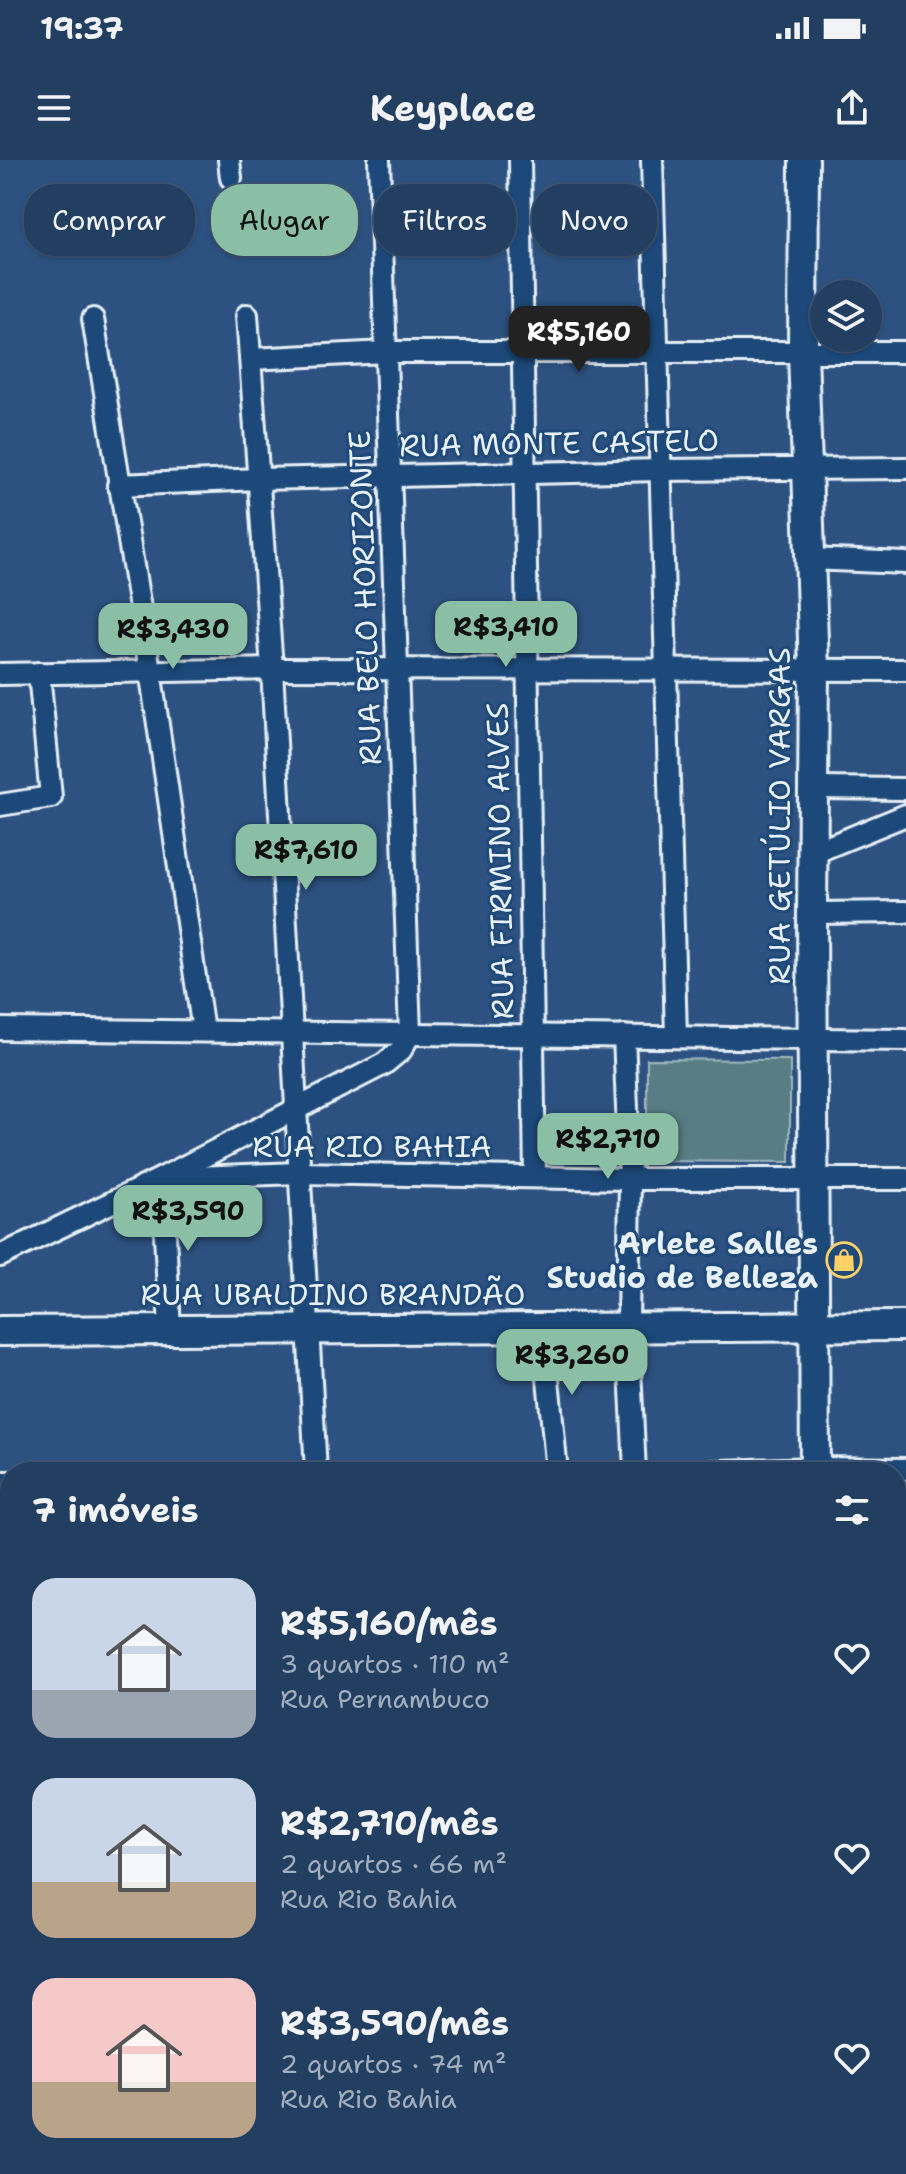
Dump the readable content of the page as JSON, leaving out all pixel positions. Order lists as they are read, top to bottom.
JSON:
{
  "streets": {
    "street": [
      "RUA MONTE CASTELO",
      "RUA BELO HORIZONTE",
      "RUA GETÚLIO VARGAS",
      "RUA FIRMINO ALVES",
      "RUA RIO BAHIA",
      "RUA UBALDINO BRANDÃO"
    ]
  },
  "crossings": [
    ["RUA MONTE CASTELO", "RUA BELO HORIZONTE"],
    ["RUA MONTE CASTELO", "RUA GETÚLIO VARGAS"],
    ["RUA MONTE CASTELO", "RUA FIRMINO ALVES"],
    ["RUA GETÚLIO VARGAS", "RUA RIO BAHIA"],
    ["RUA GETÚLIO VARGAS", "RUA UBALDINO BRANDÃO"],
    ["RUA FIRMINO ALVES", "RUA RIO BAHIA"]
  ],
  "places": {
    "shop": ["Arlete Salles Studio de Belleza"]
  },
  "page": {
    "status": "19:37",
    "header": "Keyplace",
    "chip": [
      "Comprar",
      "Alugar",
      "Filtros",
      "Novo"
    ],
    "price": [
      "R$5,160",
      "R$3,410",
      "R$3,430",
      "R$7,610",
      "R$2,710",
      "R$3,590",
      "R$3,260"
    ],
    "heading": "7 imóveis",
    "list": [
      {
        "name": "R$5,160/mês",
        "note": "3 quartos · 110 m² · Rua Pernambuco"
      },
      {
        "name": "R$2,710/mês",
        "note": "2 quartos · 66 m² · Rua Rio Bahia"
      },
      {
        "name": "R$3,590/mês",
        "note": "2 quartos · 74 m² · Rua Rio Bahia"
      }
    ]
  }
}
